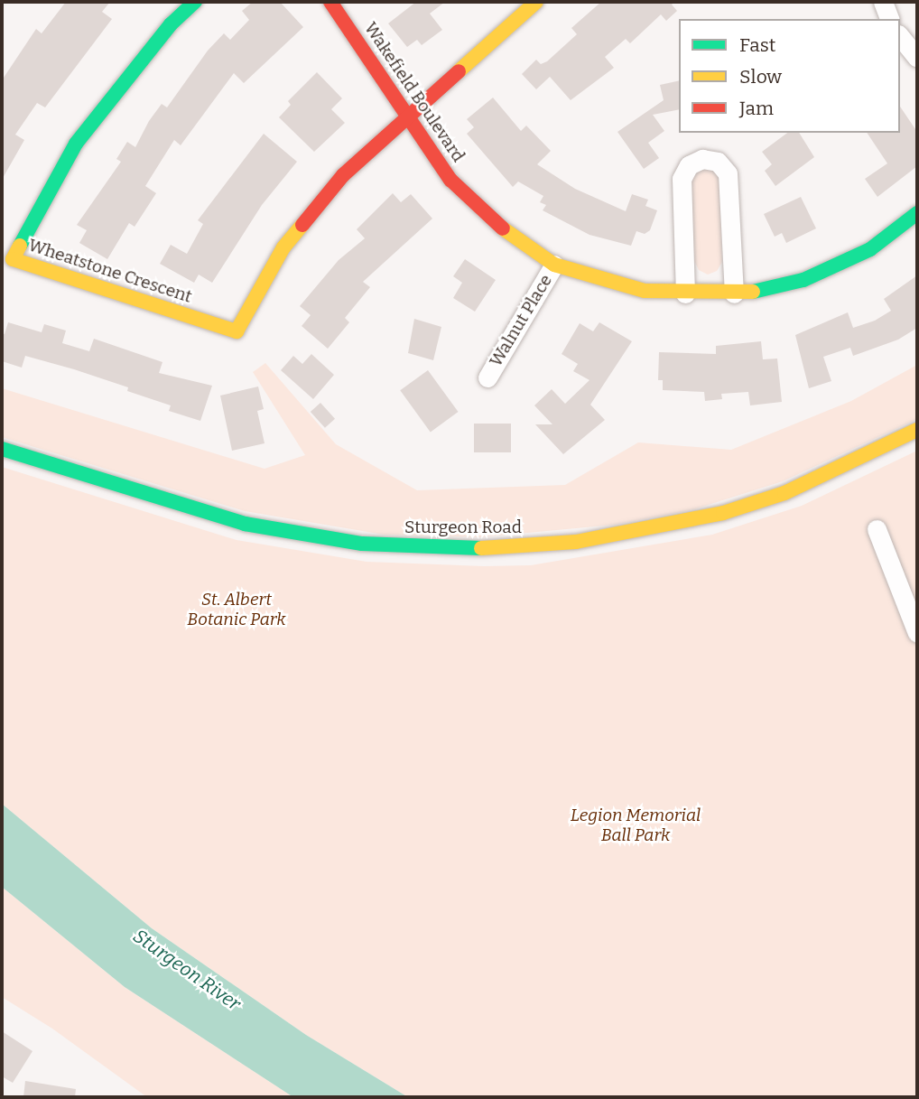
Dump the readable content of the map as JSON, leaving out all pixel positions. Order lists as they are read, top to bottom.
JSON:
{
  "streets": {
    "street": [
      "Wakefield Boulevard",
      "Wheatstone Crescent",
      "Walnut Place",
      "Sturgeon Road"
    ]
  },
  "crossings": [
    ["Wakefield Boulevard", "Wheatstone Crescent"],
    ["Wakefield Boulevard", "Walnut Place"]
  ],
  "water": ["Sturgeon River"],
  "parks": ["St. Albert Botanic Park", "Legion Memorial Ball Park"],
  "legend": ["Fast", "Slow", "Jam"]
}
